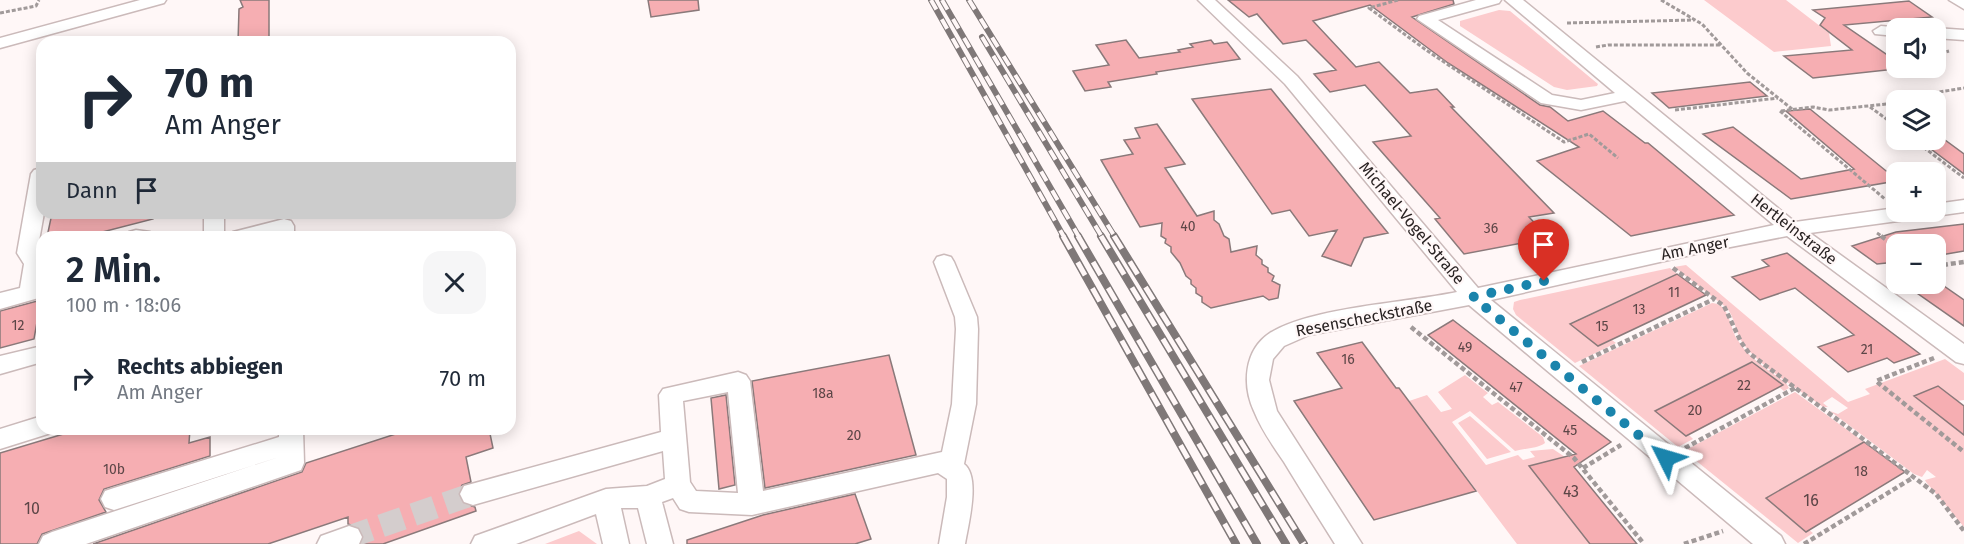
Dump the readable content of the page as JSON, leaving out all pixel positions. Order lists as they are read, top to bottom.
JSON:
{
  "streets": {
    "street": [
      "Michael-Vogel-Straße",
      "Hertleinstraße",
      "Am Anger",
      "Resenscheckstraße"
    ]
  },
  "crossings": [
    ["Michael-Vogel-Straße", "Am Anger"],
    ["Michael-Vogel-Straße", "Resenscheckstraße"],
    ["Hertleinstraße", "Am Anger"],
    ["Am Anger", "Resenscheckstraße"]
  ],
  "house_numbers": [
    "40",
    "36",
    "11",
    "13",
    "12",
    "15",
    "49",
    "21",
    "16",
    "22",
    "47",
    "18a",
    "20",
    "45",
    "20",
    "10b",
    "18",
    "43",
    "16",
    "10"
  ],
  "page": {
    "map_buttons": ["+", "−"],
    "turn": ["70 m", "Am Anger"],
    "then": "Dann",
    "heading": ["2 Min.", "100 m · 18:06"],
    "list": [
      {
        "name": "Rechts abbiegen",
        "note": "Am Anger",
        "value": "70 m"
      }
    ]
  }
}
